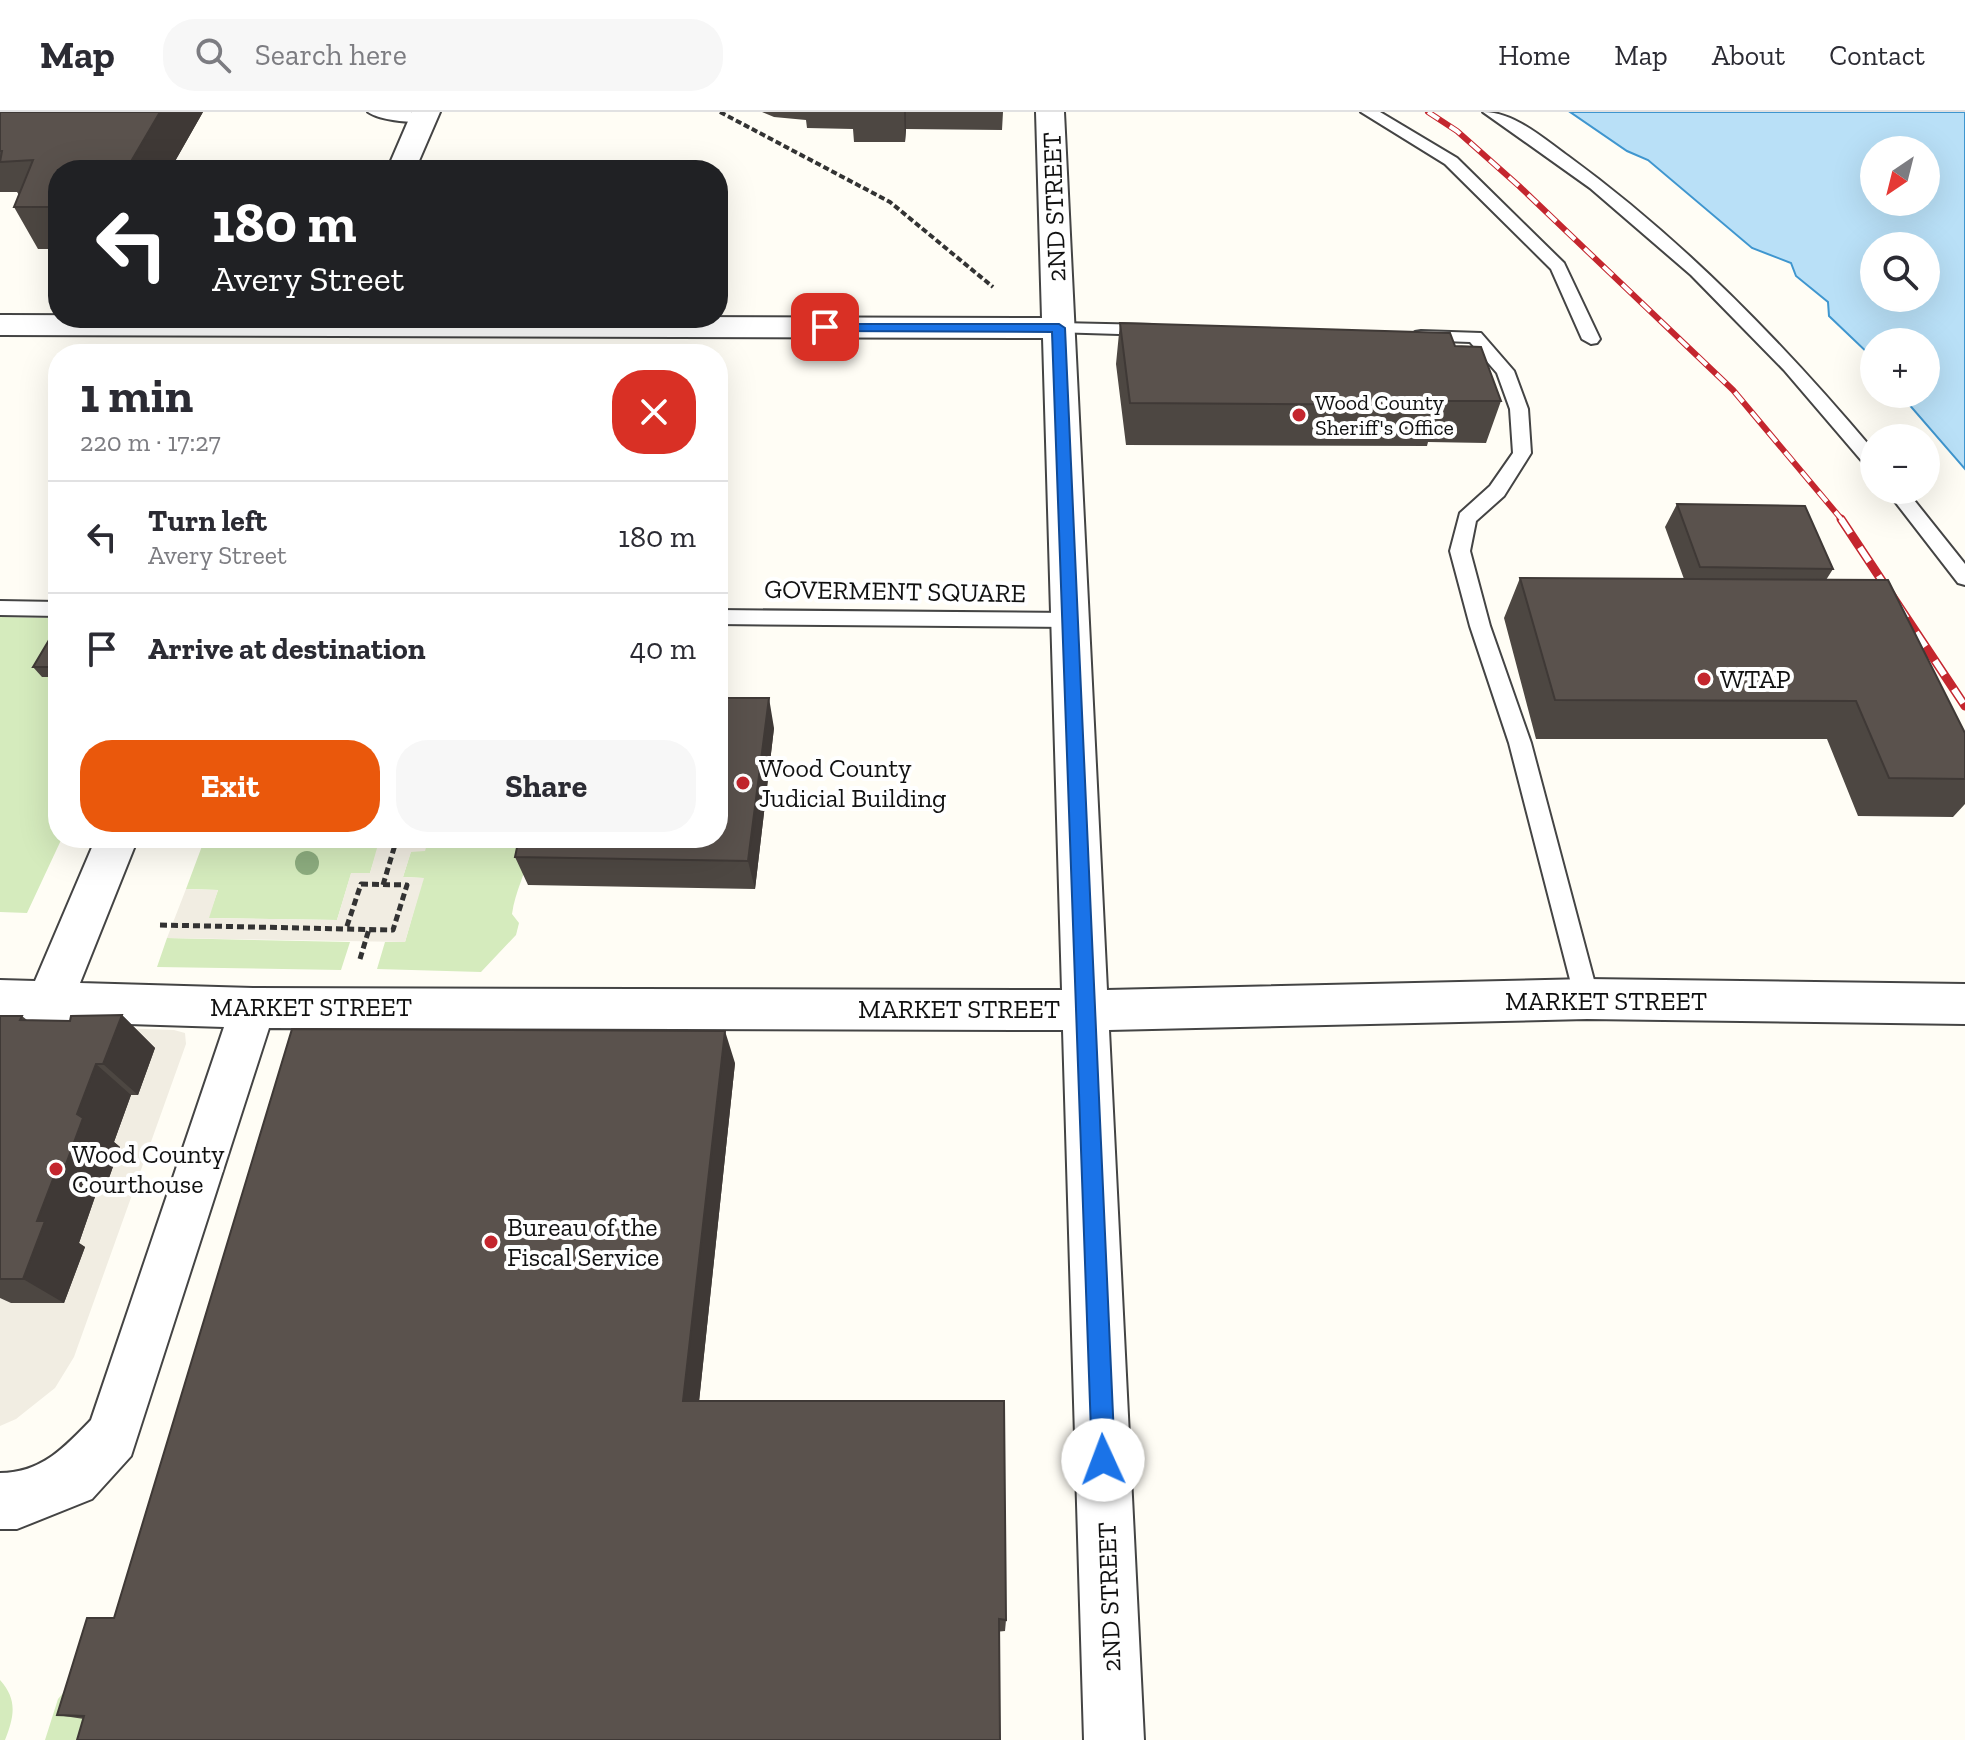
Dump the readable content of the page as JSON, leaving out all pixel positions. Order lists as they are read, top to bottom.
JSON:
{
  "streets": {
    "street": ["2ND STREET", "MARKET STREET"],
    "lane": ["GOVERMENT SQUARE"]
  },
  "crossings": [
    ["2ND STREET", "GOVERMENT SQUARE"],
    ["2ND STREET", "MARKET STREET"]
  ],
  "places": [
    "Wood County Sheriff's Office",
    "WTAP",
    "Wood County Judicial Building",
    "Wood County Courthouse",
    "Bureau of the Fiscal Service"
  ],
  "north": "bottom left",
  "page": {
    "header": "Map",
    "search": "Search here",
    "nav": [
      "Home",
      "Map",
      "About",
      "Contact"
    ],
    "map_buttons": ["+", "−"],
    "turn": ["180 m", "Avery Street"],
    "heading": ["1 min", "220 m · 17:27"],
    "list": [
      {
        "name": "Turn left",
        "note": "Avery Street",
        "value": "180 m"
      },
      {
        "name": "Arrive at destination",
        "value": "40 m"
      }
    ],
    "buttons": ["Exit", "Share"]
  }
}
